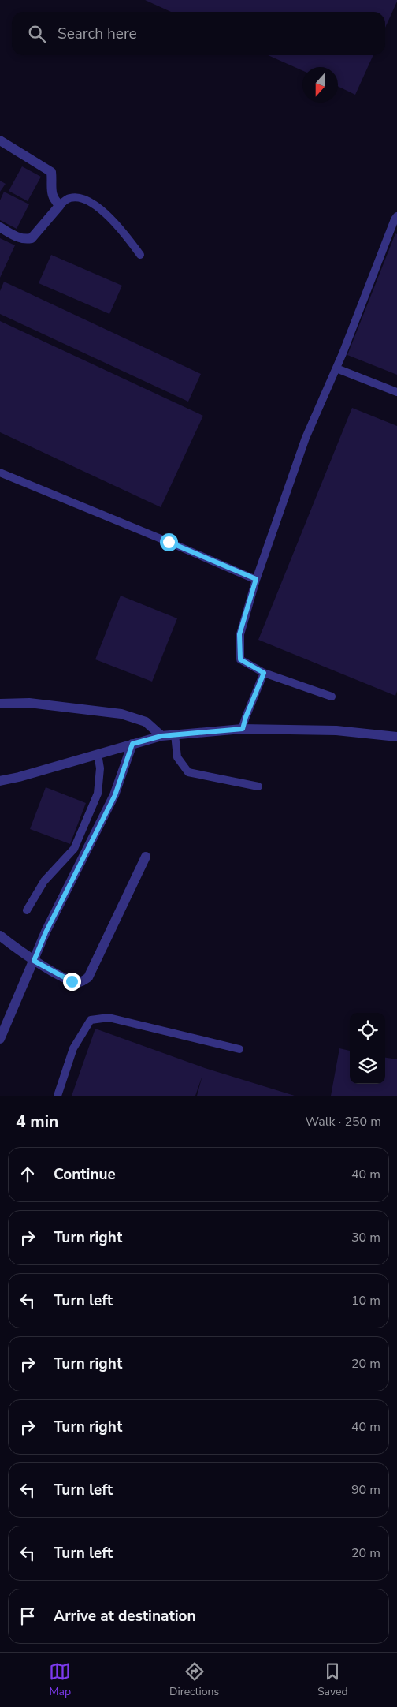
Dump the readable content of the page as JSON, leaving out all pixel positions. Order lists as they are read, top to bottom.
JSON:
{
  "north": "bottom",
  "page": {
    "search": "Search here",
    "heading": ["4 min", "Walk · 250 m"],
    "list": [
      ["Continue", "40 m"],
      ["Turn right", "30 m"],
      ["Turn left", "10 m"],
      ["Turn right", "20 m"],
      ["Turn right", "40 m"],
      ["Turn left", "90 m"],
      ["Turn left", "20 m"],
      "Arrive at destination"
    ],
    "nav": ["Map", "Directions", "Saved"]
  }
}
